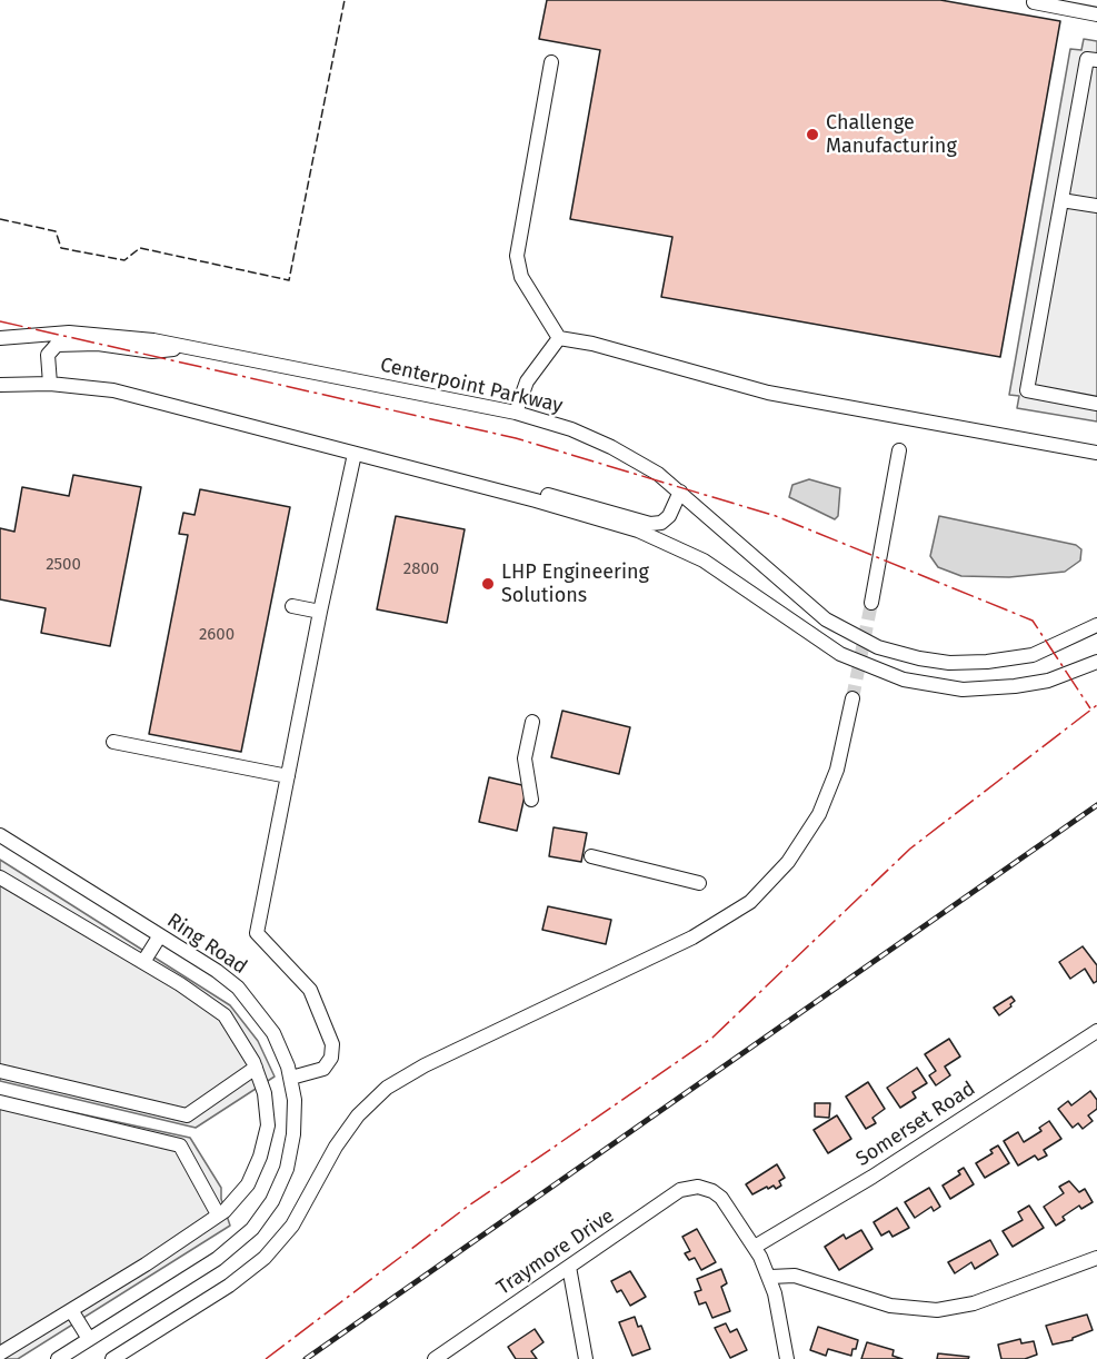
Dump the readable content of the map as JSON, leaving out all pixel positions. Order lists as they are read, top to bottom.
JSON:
{
  "streets": {
    "street": [
      "Centerpoint Parkway",
      "Ring Road",
      "Somerset Road",
      "Traymore Drive"
    ]
  },
  "crossings": [
    ["Somerset Road", "Traymore Drive"]
  ],
  "places": ["Challenge Manufacturing", "LHP Engineering Solutions"],
  "house_numbers": ["2500", "2800", "2600"]
}
